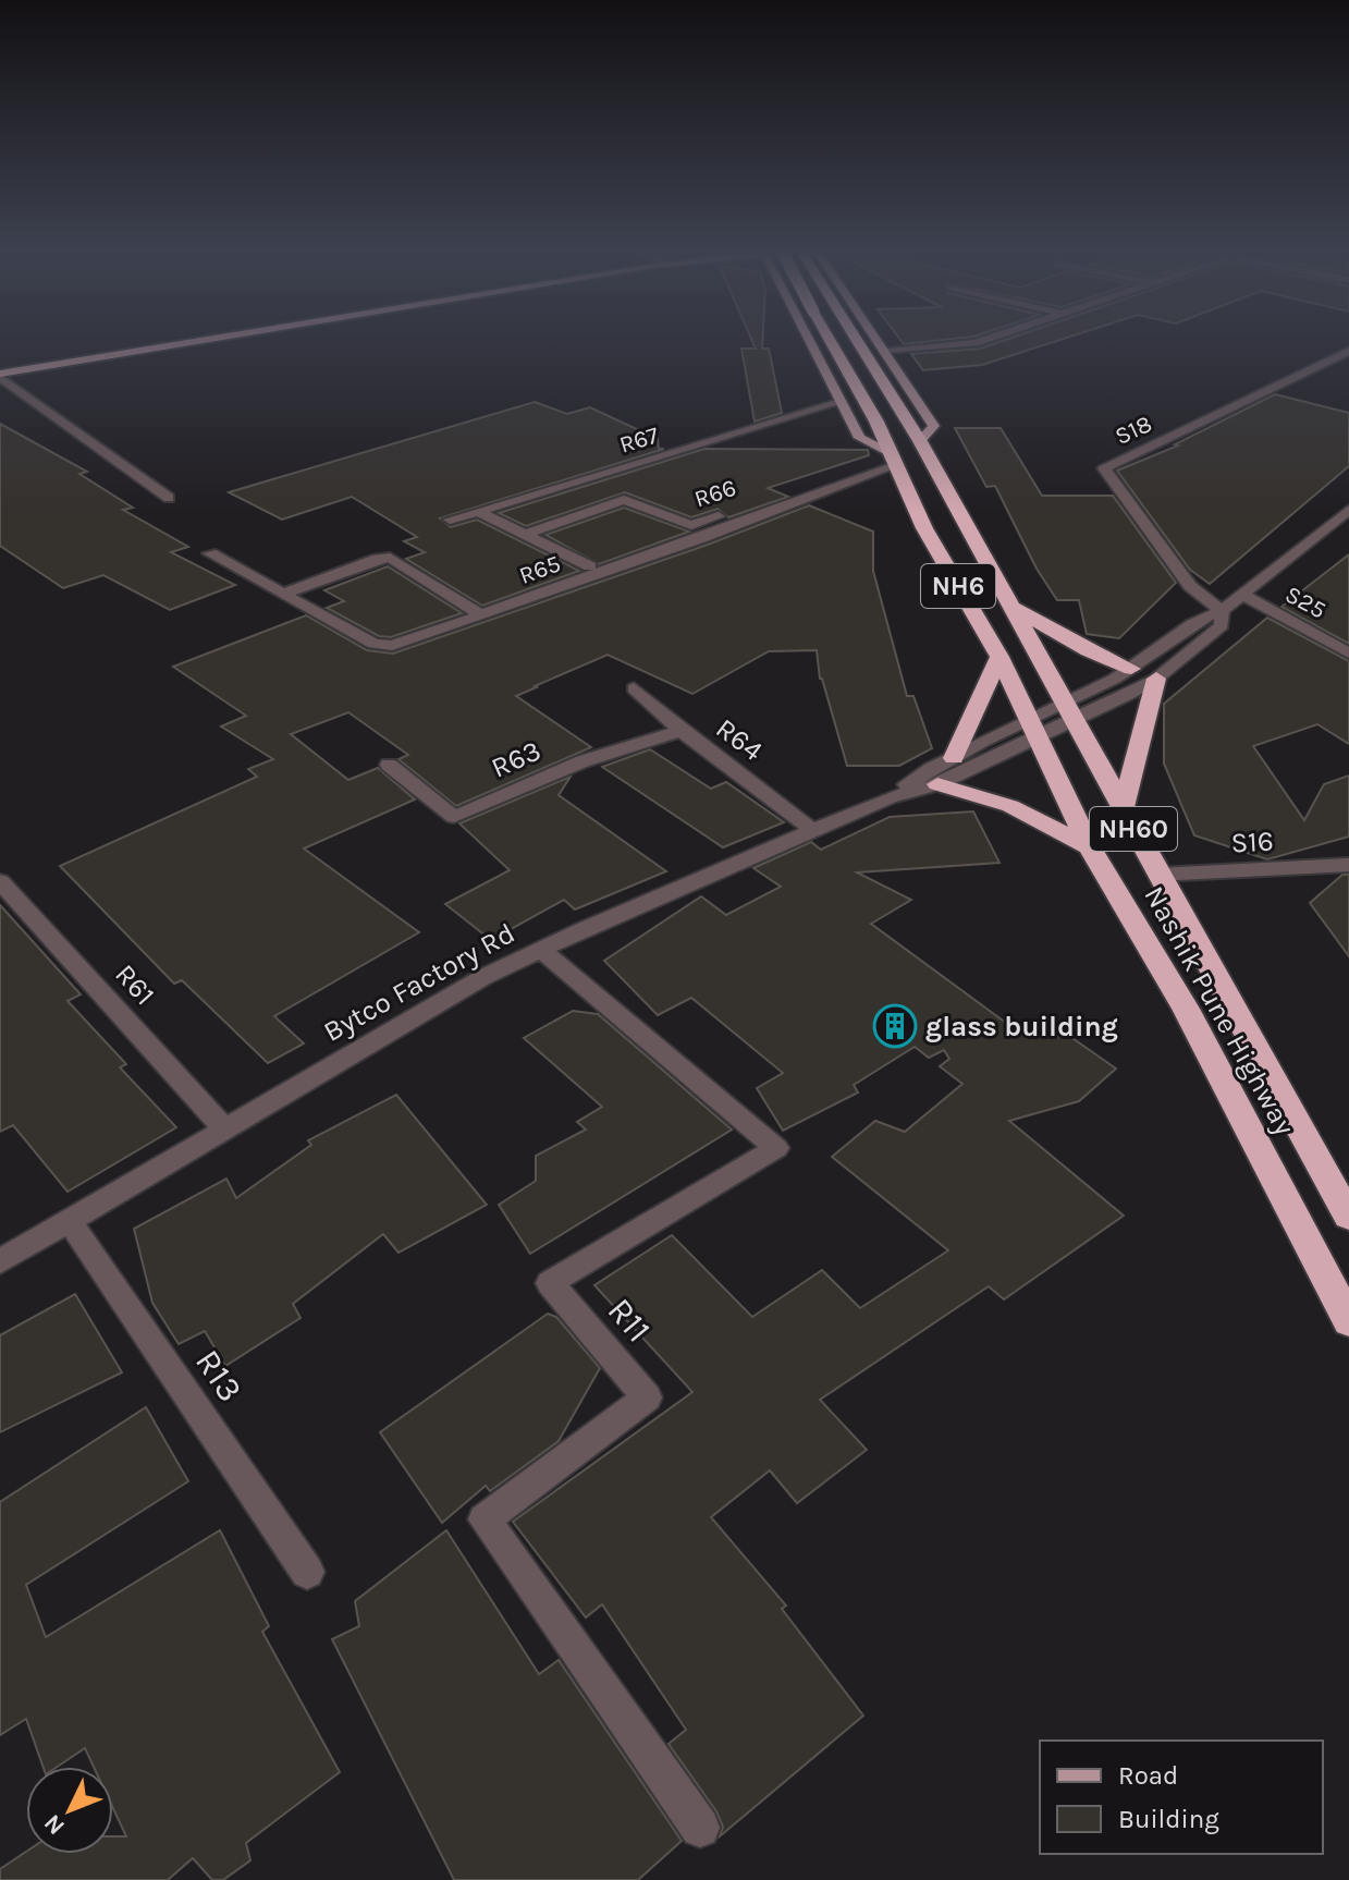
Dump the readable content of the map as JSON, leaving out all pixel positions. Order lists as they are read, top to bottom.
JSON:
{
  "streets": {
    "highway": ["NH6", "NH60", "Nashik Pune Highway"],
    "street": [
      "S18",
      "R67",
      "R66",
      "R65",
      "S25",
      "R64",
      "R63",
      "S16",
      "Bytco Factory Rd",
      "R61",
      "R11",
      "R13"
    ]
  },
  "crossings": [
    ["R66", "R65"],
    ["R66", "NH6"],
    ["R66", "Nashik Pune Highway"],
    ["R65", "NH6"],
    ["R65", "Nashik Pune Highway"],
    ["NH6", "Nashik Pune Highway"],
    ["R64", "R63"],
    ["R64", "Bytco Factory Rd"],
    ["S16", "Nashik Pune Highway"],
    ["Bytco Factory Rd", "R61"],
    ["Bytco Factory Rd", "Nashik Pune Highway"],
    ["Bytco Factory Rd", "R11"],
    ["Bytco Factory Rd", "R13"]
  ],
  "places": {
    "building": ["glass building"]
  },
  "legend": ["Road", "Building"],
  "north": "bottom left"
}
